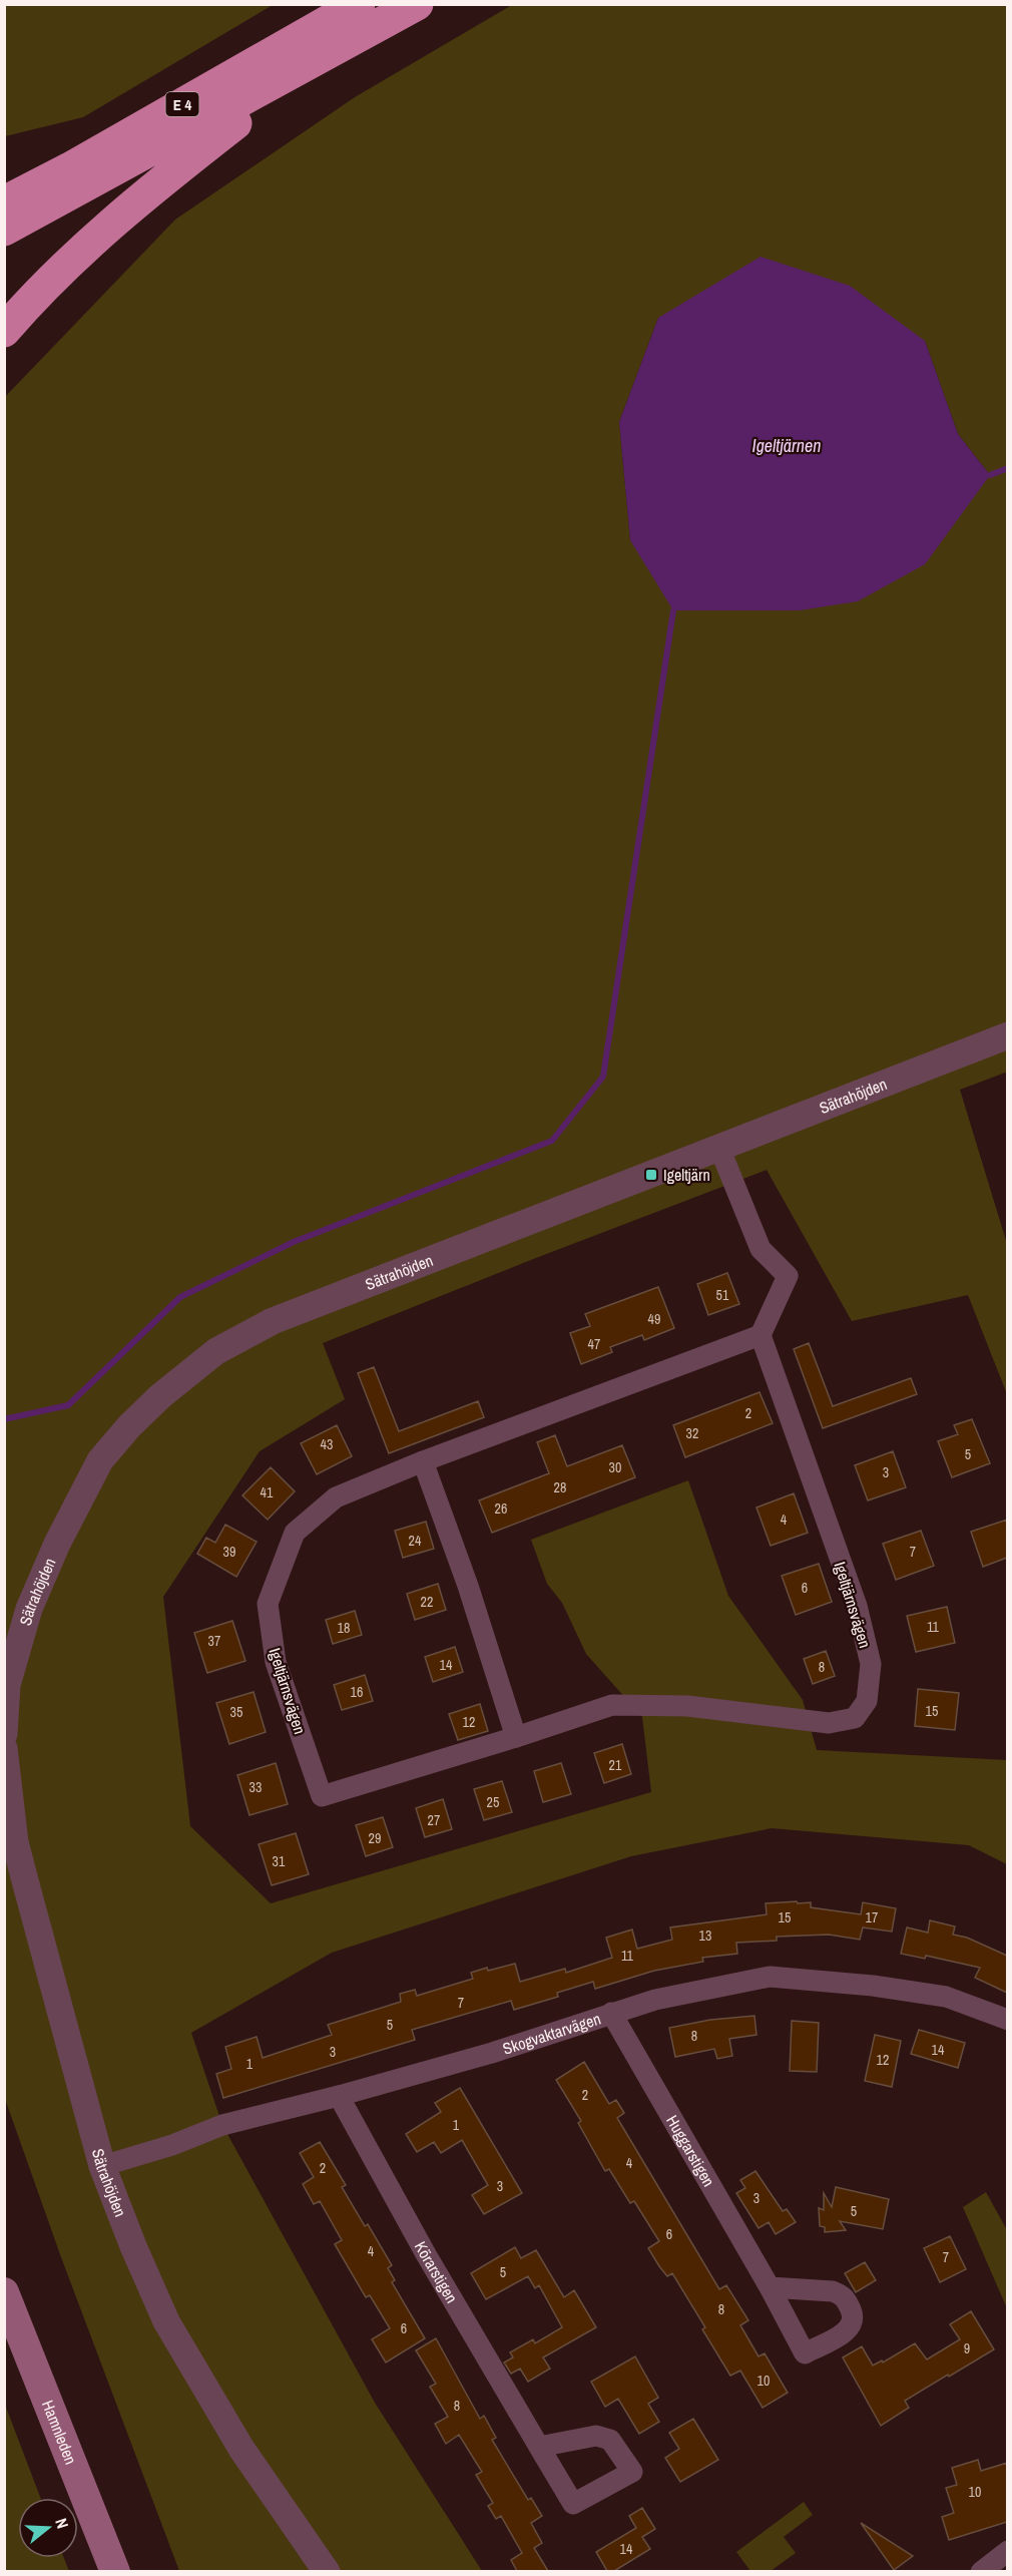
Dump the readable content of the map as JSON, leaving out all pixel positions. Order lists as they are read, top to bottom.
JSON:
{
  "streets": {
    "highway": ["E 4"],
    "main road": ["Hamnleden"],
    "street": [
      "Sätrahöjden",
      "Igeltjärnsvägen",
      "Skogvaktarvägen",
      "Huggarstigen",
      "Körarstigen"
    ]
  },
  "crossings": [
    ["Sätrahöjden", "Skogvaktarvägen"],
    ["Skogvaktarvägen", "Huggarstigen"],
    ["Skogvaktarvägen", "Körarstigen"]
  ],
  "water": ["Igeltjärnen"],
  "places": {
    "transit": ["Igeltjärn"]
  },
  "house_numbers": [
    "51",
    "49",
    "47",
    "2",
    "32",
    "43",
    "5",
    "30",
    "3",
    "28",
    "41",
    "26",
    "4",
    "24",
    "39",
    "7",
    "6",
    "22",
    "11",
    "18",
    "37",
    "14",
    "8",
    "16",
    "15",
    "35",
    "12",
    "21",
    "33",
    "25",
    "27",
    "29",
    "31",
    "15",
    "17",
    "13",
    "11",
    "7",
    "5",
    "8",
    "14",
    "3",
    "12",
    "1",
    "2",
    "1",
    "4",
    "2",
    "3",
    "3",
    "5",
    "6",
    "4",
    "7",
    "5",
    "8",
    "6",
    "9",
    "10",
    "8",
    "10",
    "14"
  ],
  "north": "right"
}
